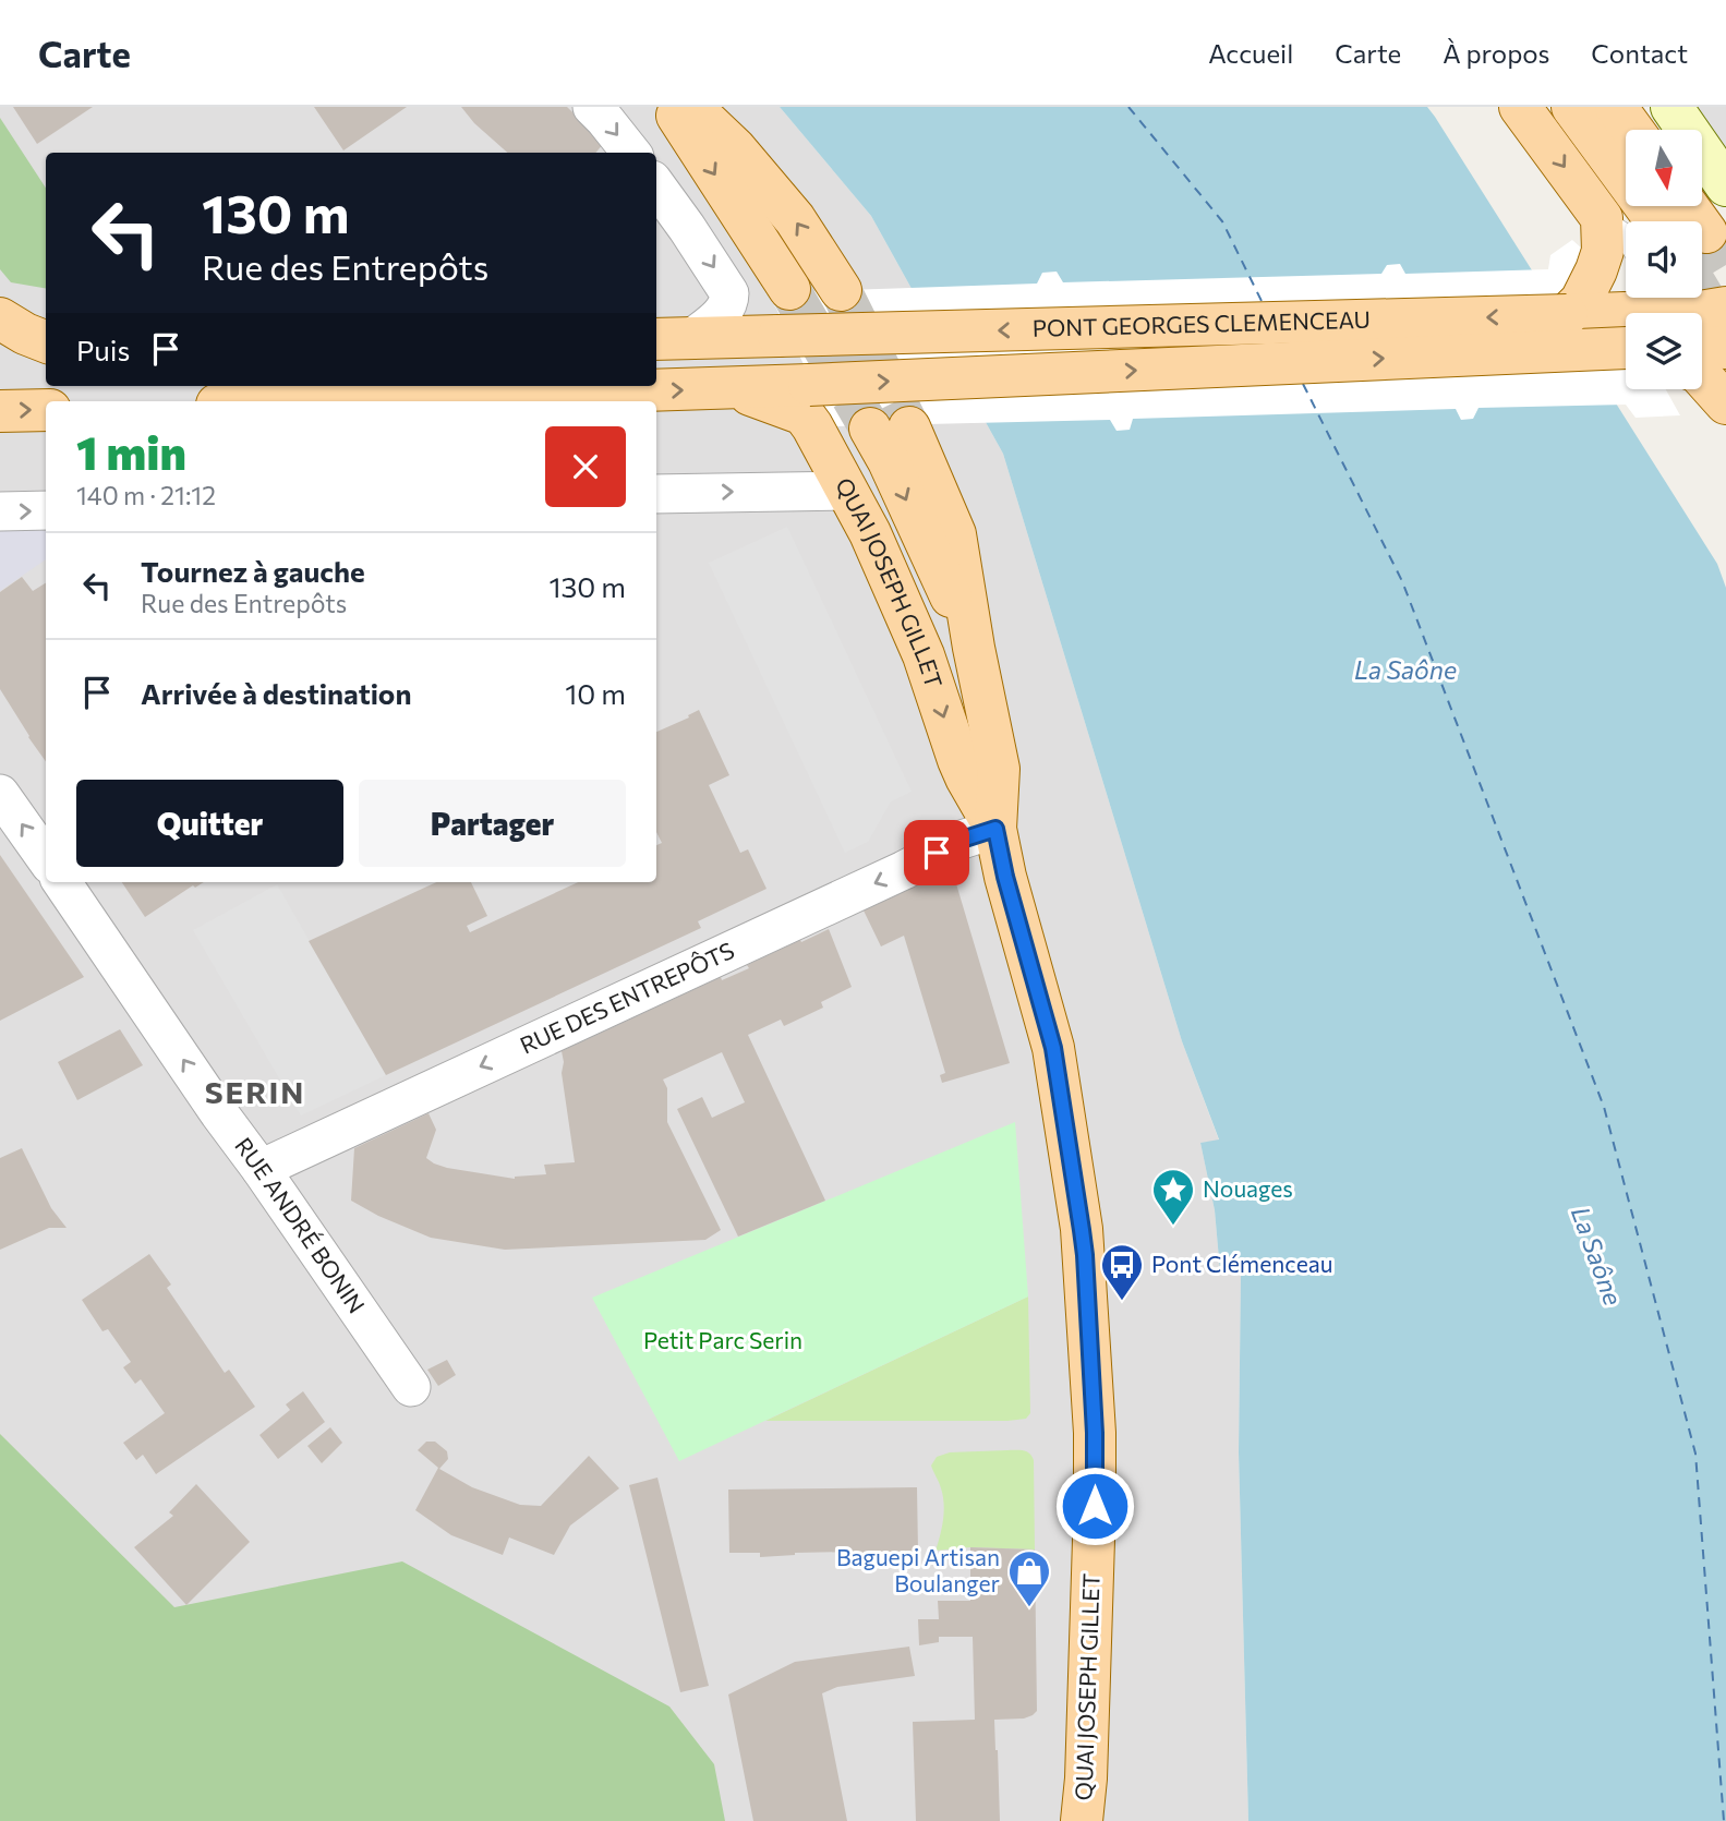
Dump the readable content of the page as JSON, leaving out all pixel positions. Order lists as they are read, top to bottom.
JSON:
{
  "streets": {
    "main road": ["PONT GEORGES CLEMENCEAU", "QUAI JOSEPH GILLET"],
    "street": ["RUE DES ENTREPÔTS", "RUE ANDRÉ BONIN"]
  },
  "crossings": [
    ["PONT GEORGES CLEMENCEAU", "QUAI JOSEPH GILLET"],
    ["QUAI JOSEPH GILLET", "RUE DES ENTREPÔTS"],
    ["RUE DES ENTREPÔTS", "RUE ANDRÉ BONIN"]
  ],
  "one_way": ["RUE DES ENTREPÔTS", "RUE ANDRÉ BONIN"],
  "districts": ["SERIN"],
  "water": ["La Saône"],
  "parks": ["Petit Parc Serin"],
  "places": {
    "place": ["Nouages"],
    "bus stop": ["Pont Clémenceau"],
    "shop": ["Baguepi Artisan Boulanger"]
  },
  "north": "bottom",
  "page": {
    "header": "Carte",
    "nav": [
      "Accueil",
      "Carte",
      "À propos",
      "Contact"
    ],
    "turn": ["130 m", "Rue des Entrepôts"],
    "then": "Puis",
    "heading": ["1 min", "140 m · 21:12"],
    "list": [
      {
        "name": "Tournez à gauche",
        "note": "Rue des Entrepôts",
        "value": "130 m"
      },
      {
        "name": "Arrivée à destination",
        "value": "10 m"
      }
    ],
    "buttons": ["Quitter", "Partager"]
  }
}
